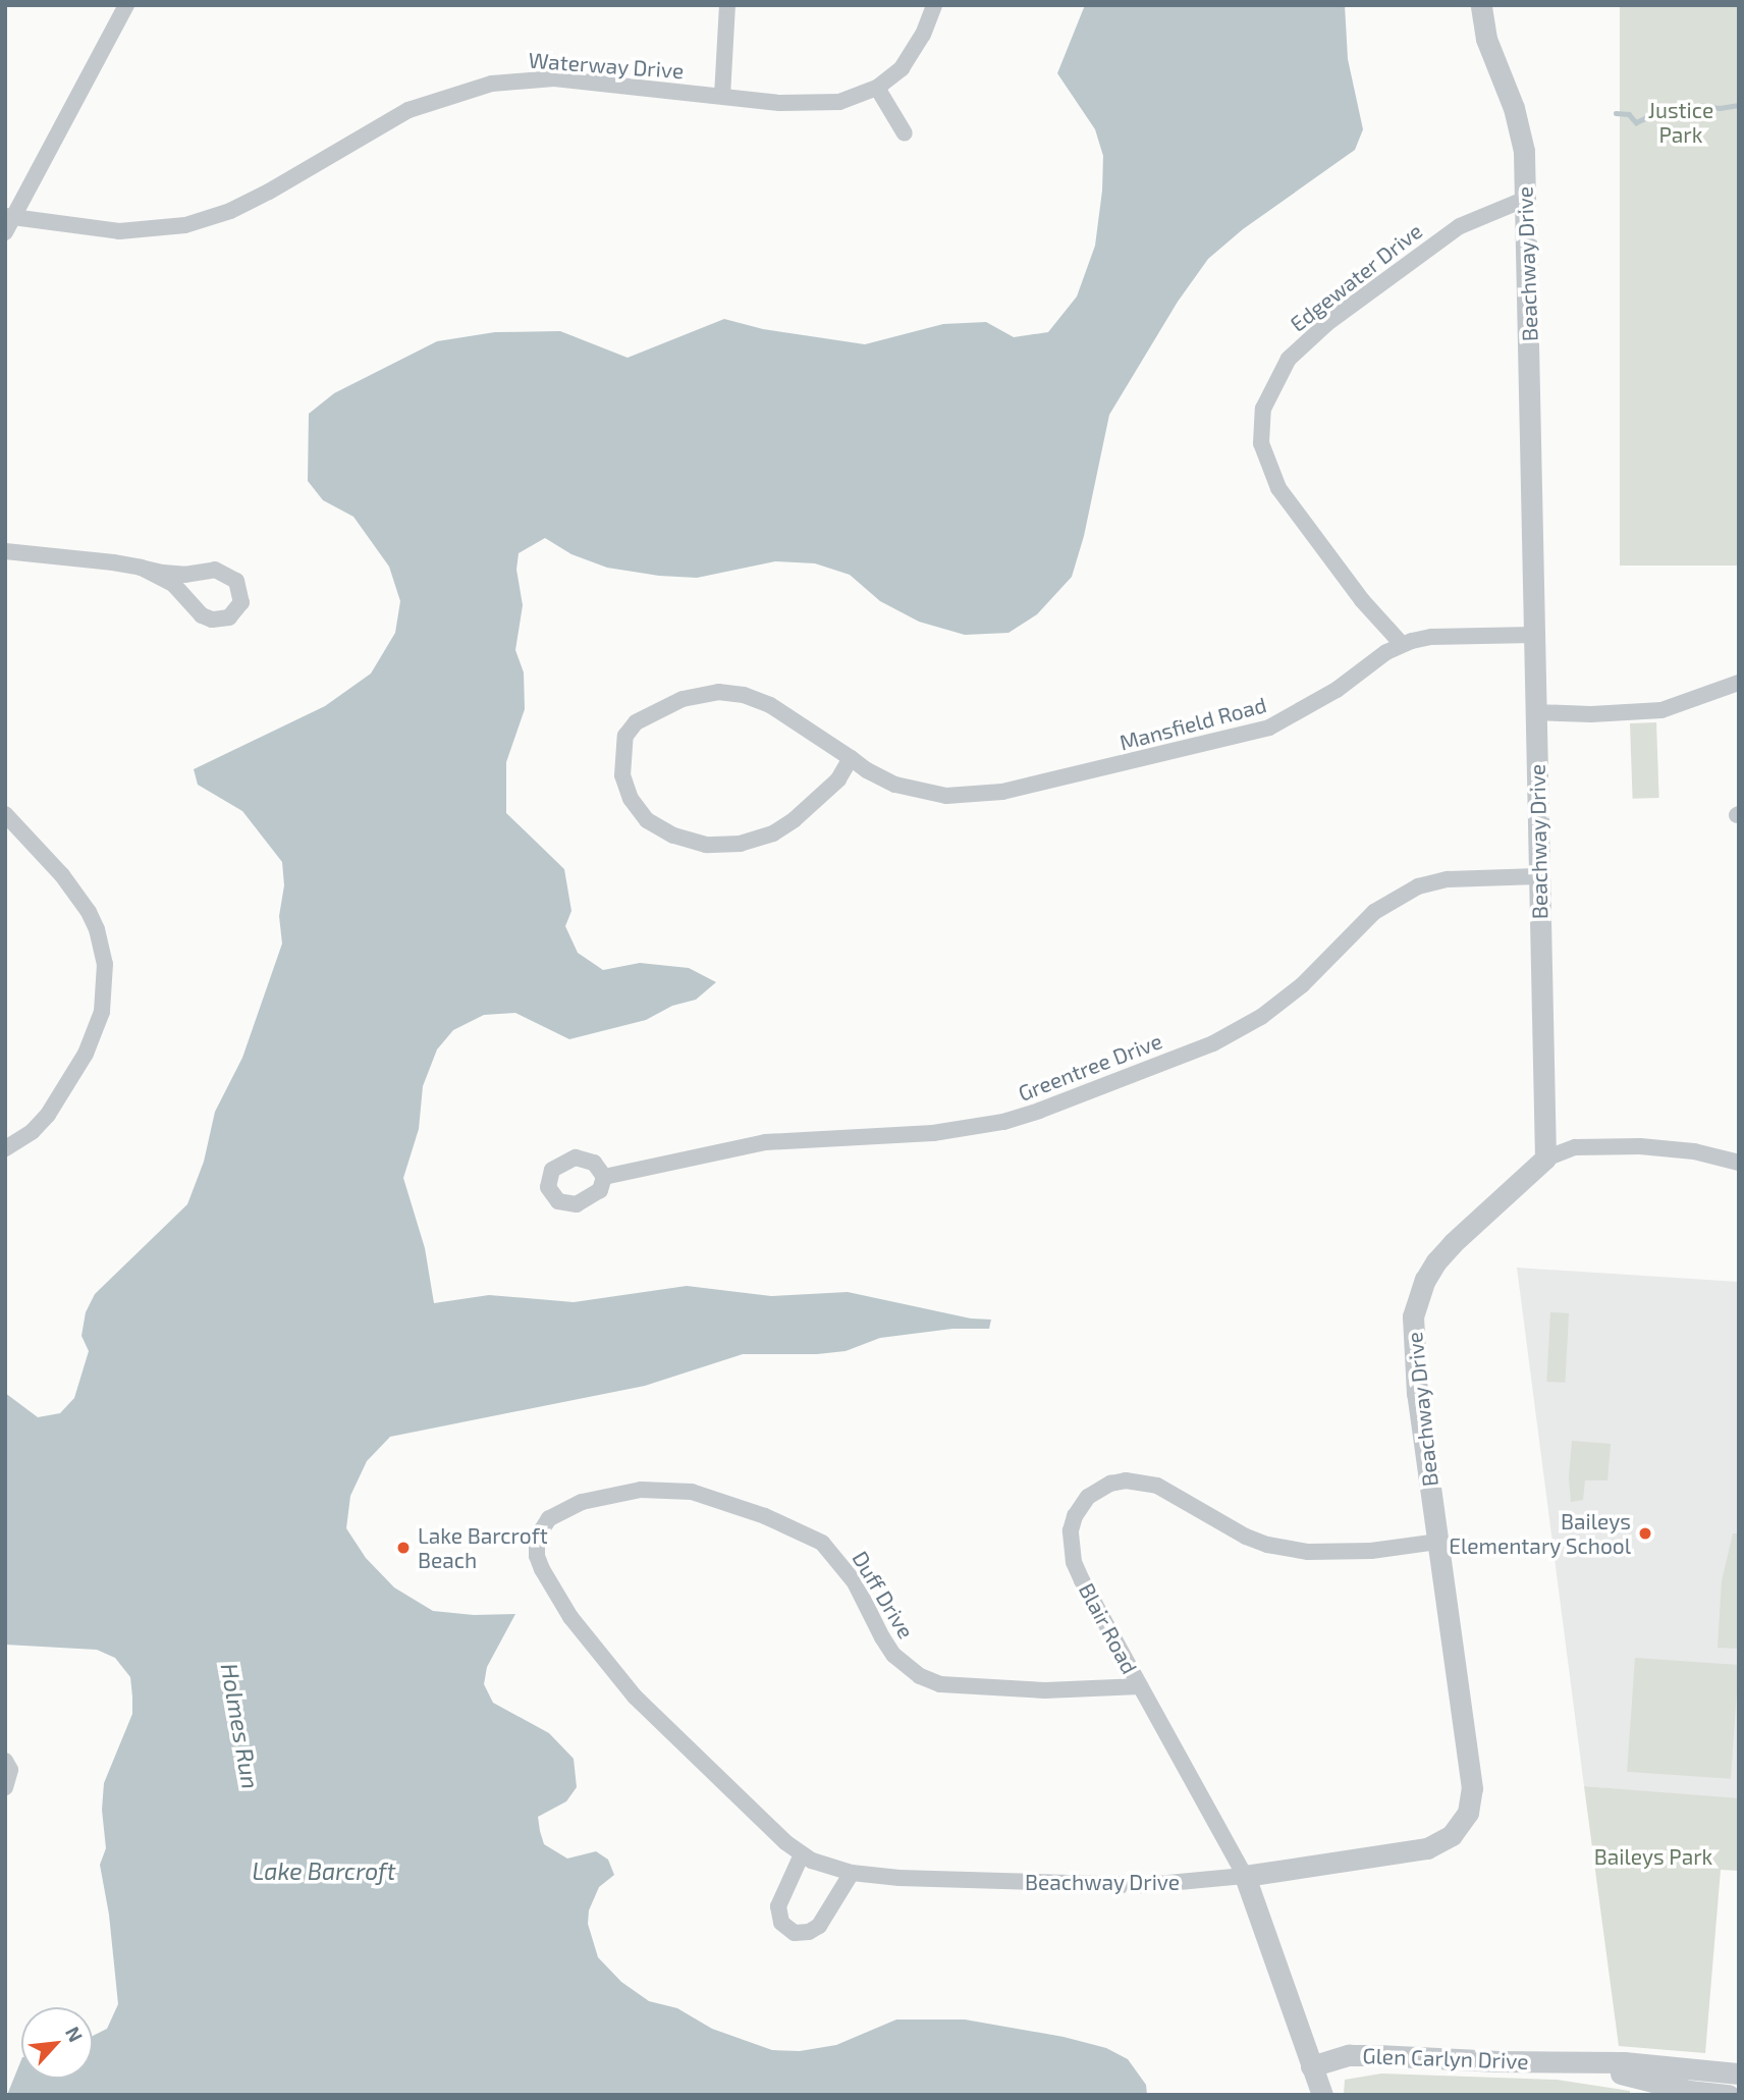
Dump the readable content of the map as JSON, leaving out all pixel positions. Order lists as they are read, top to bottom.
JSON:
{
  "streets": {
    "street": [
      "Waterway Drive",
      "Beachway Drive",
      "Edgewater Drive",
      "Mansfield Road",
      "Greentree Drive",
      "Duff Drive",
      "Blair Road",
      "Glen Carlyn Drive"
    ]
  },
  "crossings": [
    ["Beachway Drive", "Edgewater Drive"],
    ["Beachway Drive", "Mansfield Road"],
    ["Beachway Drive", "Greentree Drive"],
    ["Beachway Drive", "Duff Drive"],
    ["Beachway Drive", "Blair Road"],
    ["Edgewater Drive", "Mansfield Road"],
    ["Duff Drive", "Blair Road"],
    ["Blair Road", "Glen Carlyn Drive"]
  ],
  "water": ["Holmes Run", "Lake Barcroft"],
  "parks": ["Justice Park", "Baileys Park"],
  "places": ["Baileys Elementary School", "Lake Barcroft Beach"],
  "north": "top right"
}
